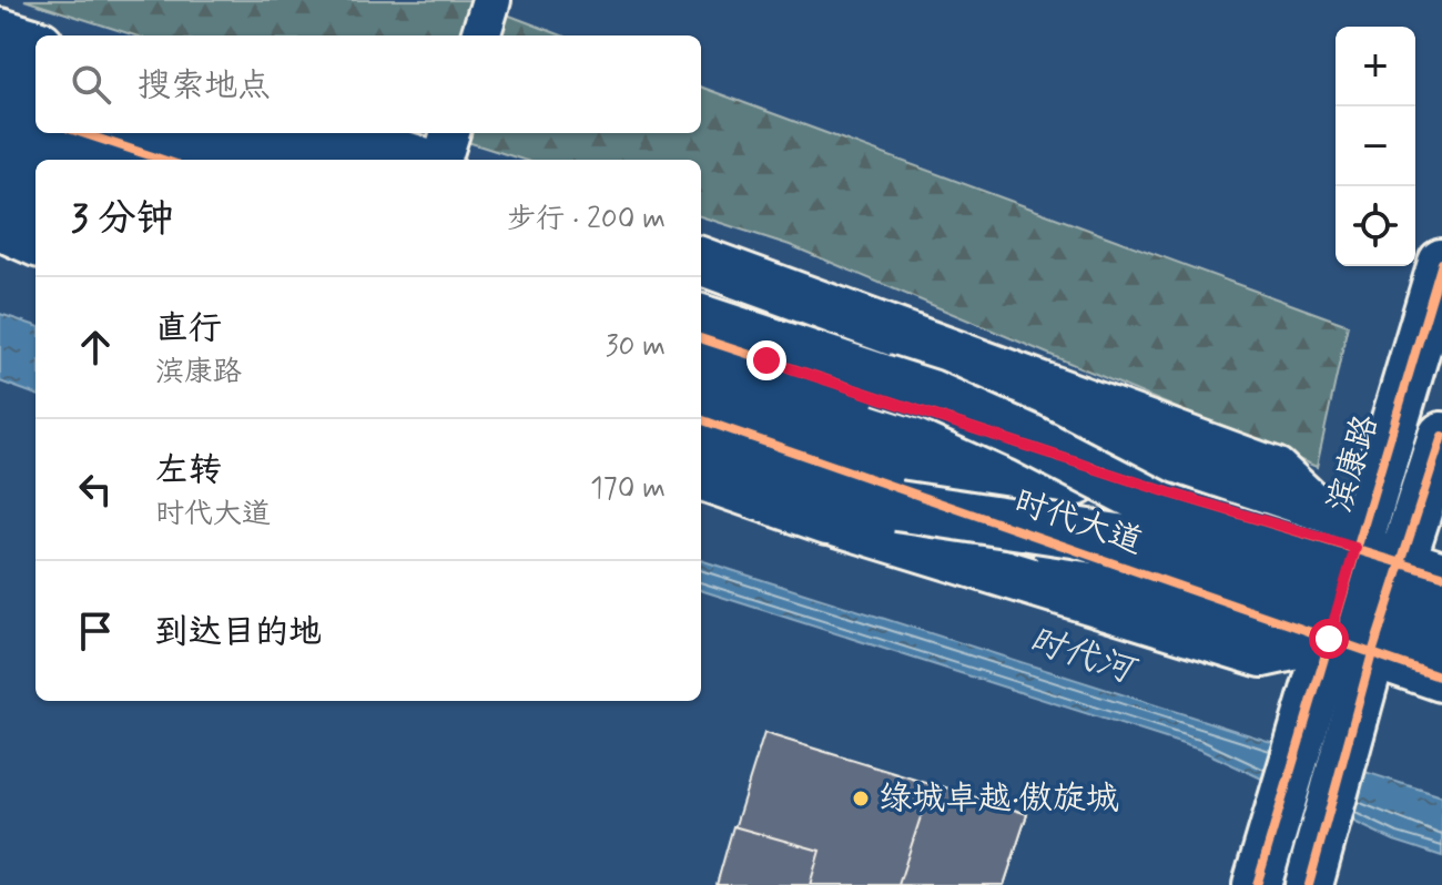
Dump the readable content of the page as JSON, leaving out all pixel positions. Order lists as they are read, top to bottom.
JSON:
{
  "streets": {
    "main road": ["滨康路", "时代大道"]
  },
  "crossings": [
    ["滨康路", "时代大道"]
  ],
  "water": ["时代河"],
  "places": ["绿城卓越·傲旋城"],
  "page": {
    "map_buttons": ["+", "−"],
    "search": "搜索地点",
    "heading": ["3 分钟", "步行 · 200 m"],
    "list": [
      ["直行", "滨康路", "30 m"],
      ["左转", "时代大道", "170 m"],
      "到达目的地"
    ]
  }
}
